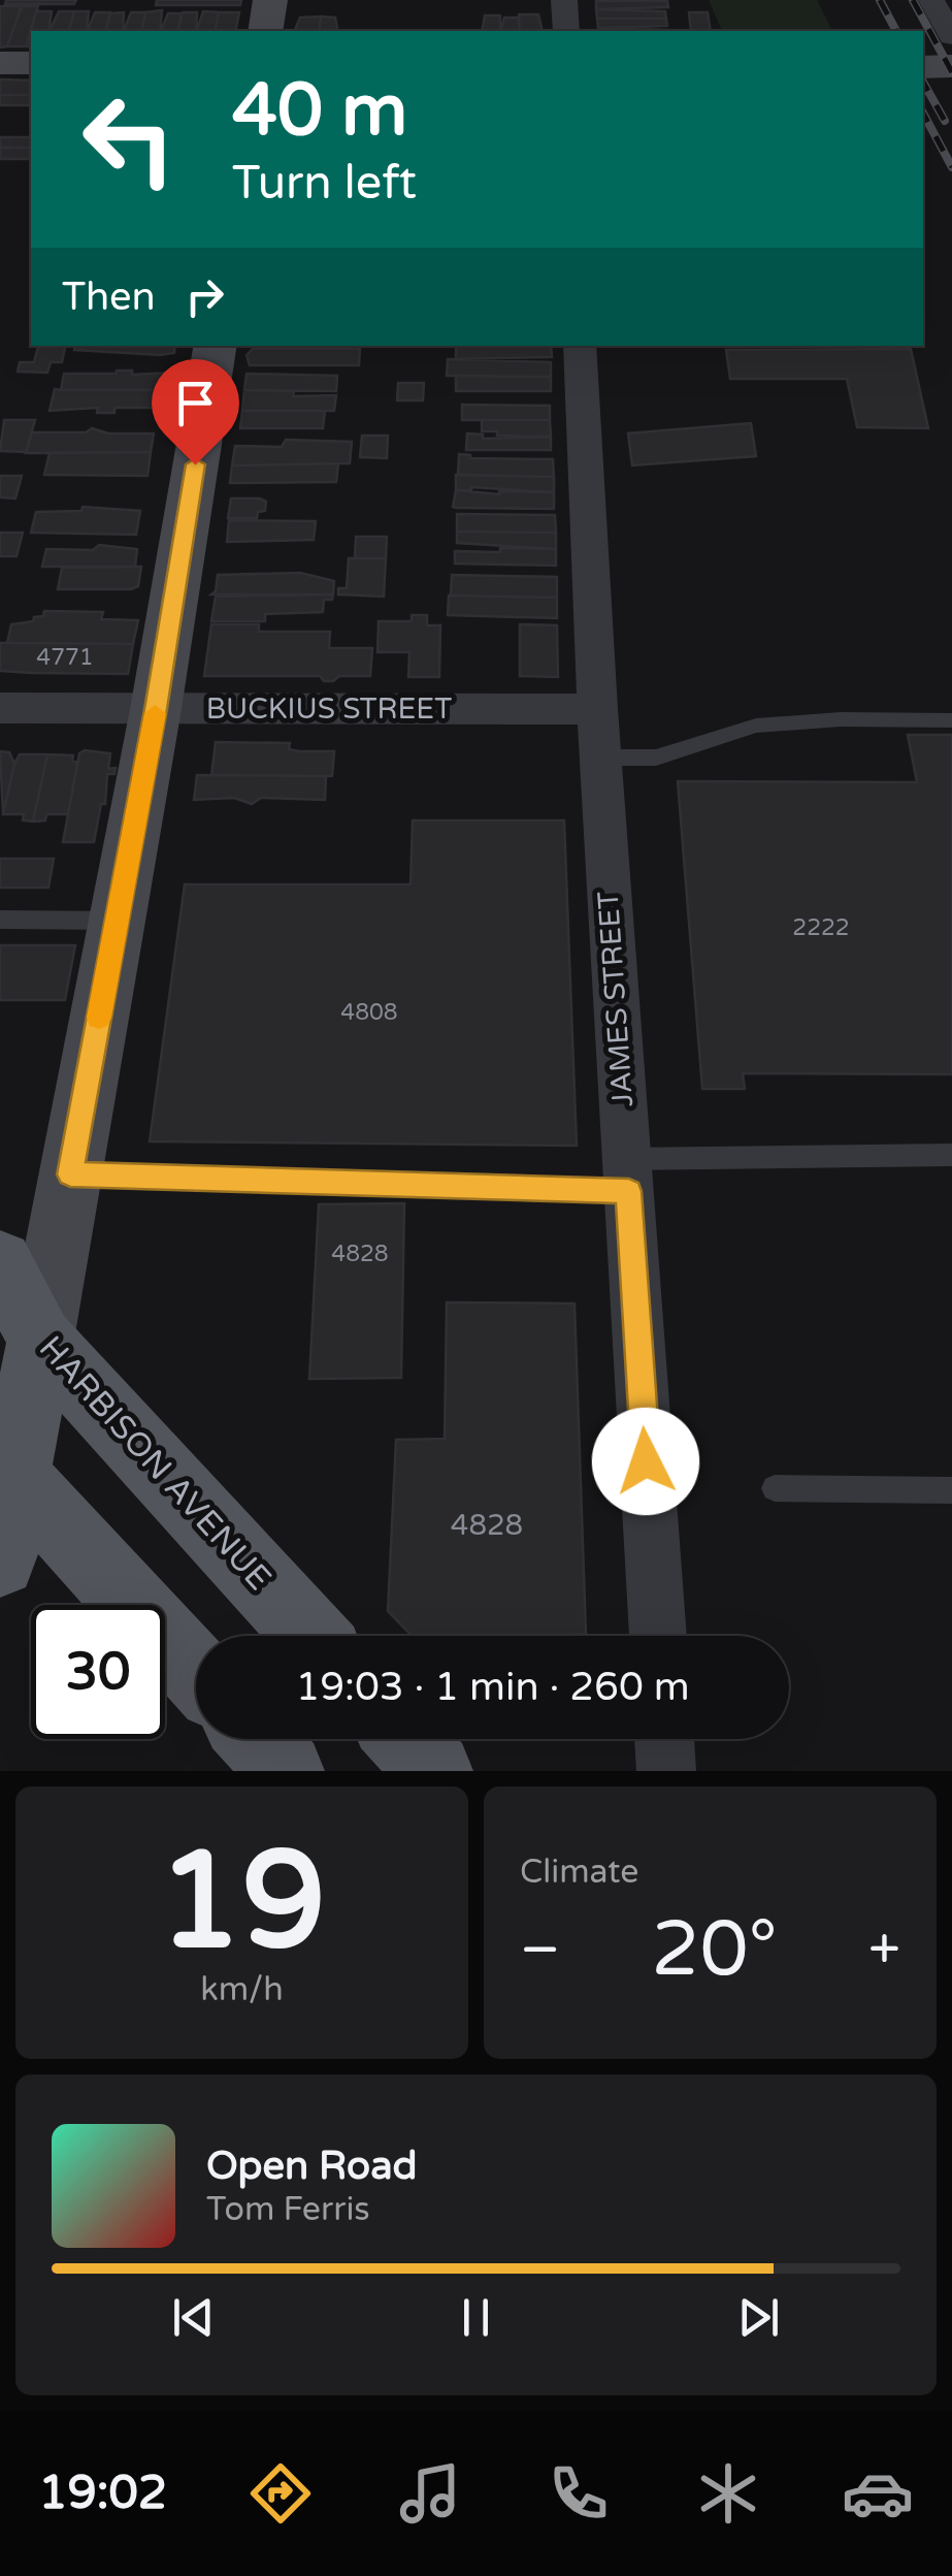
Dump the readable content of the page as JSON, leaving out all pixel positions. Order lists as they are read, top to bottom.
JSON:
{
  "streets": {
    "main road": ["HARBISON AVENUE"],
    "street": ["BUCKIUS STREET", "JAMES STREET"]
  },
  "crossings": [
    ["BUCKIUS STREET", "JAMES STREET"]
  ],
  "house_numbers": [
    "4771",
    "2222",
    "4808",
    "4828",
    "4828"
  ],
  "page": {
    "turn": ["40 m", "Turn left"],
    "then": "Then",
    "limit": "30",
    "trip": "19:03 · 1 min · 260 m",
    "tile": [
      ["19", "km/h"],
      "Climate"
    ],
    "heat": ["−", "20°", "+"],
    "song": ["Open Road", "Tom Ferris"],
    "tabs": "19:02"
  }
}
